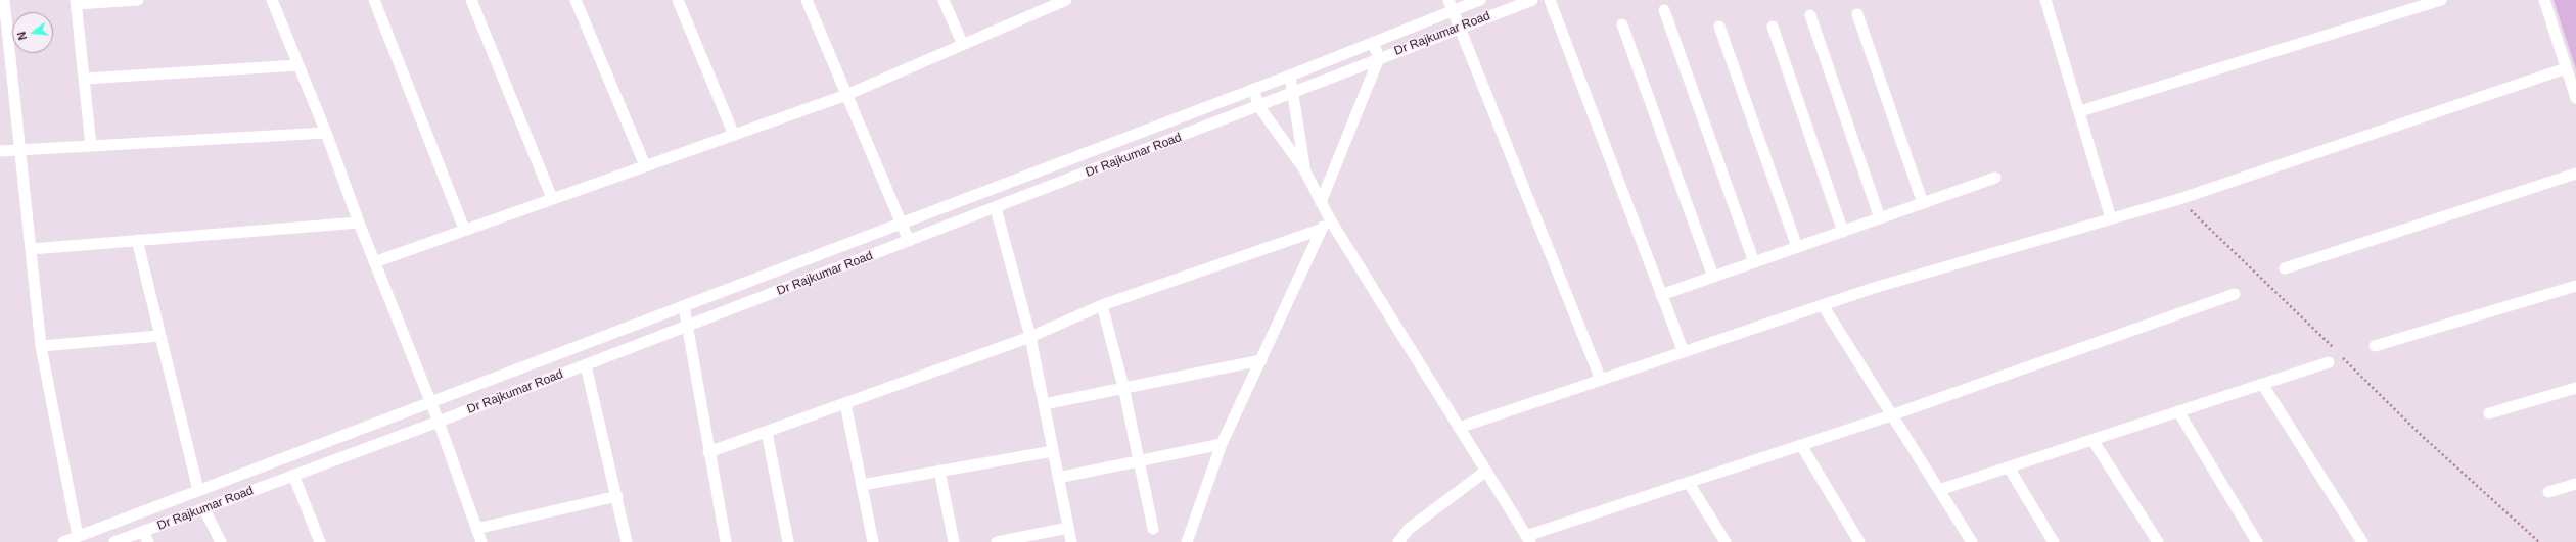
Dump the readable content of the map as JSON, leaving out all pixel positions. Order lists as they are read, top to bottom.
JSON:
{
  "streets": {
    "street": ["Dr Rajkumar Road"]
  },
  "north": "left"
}
